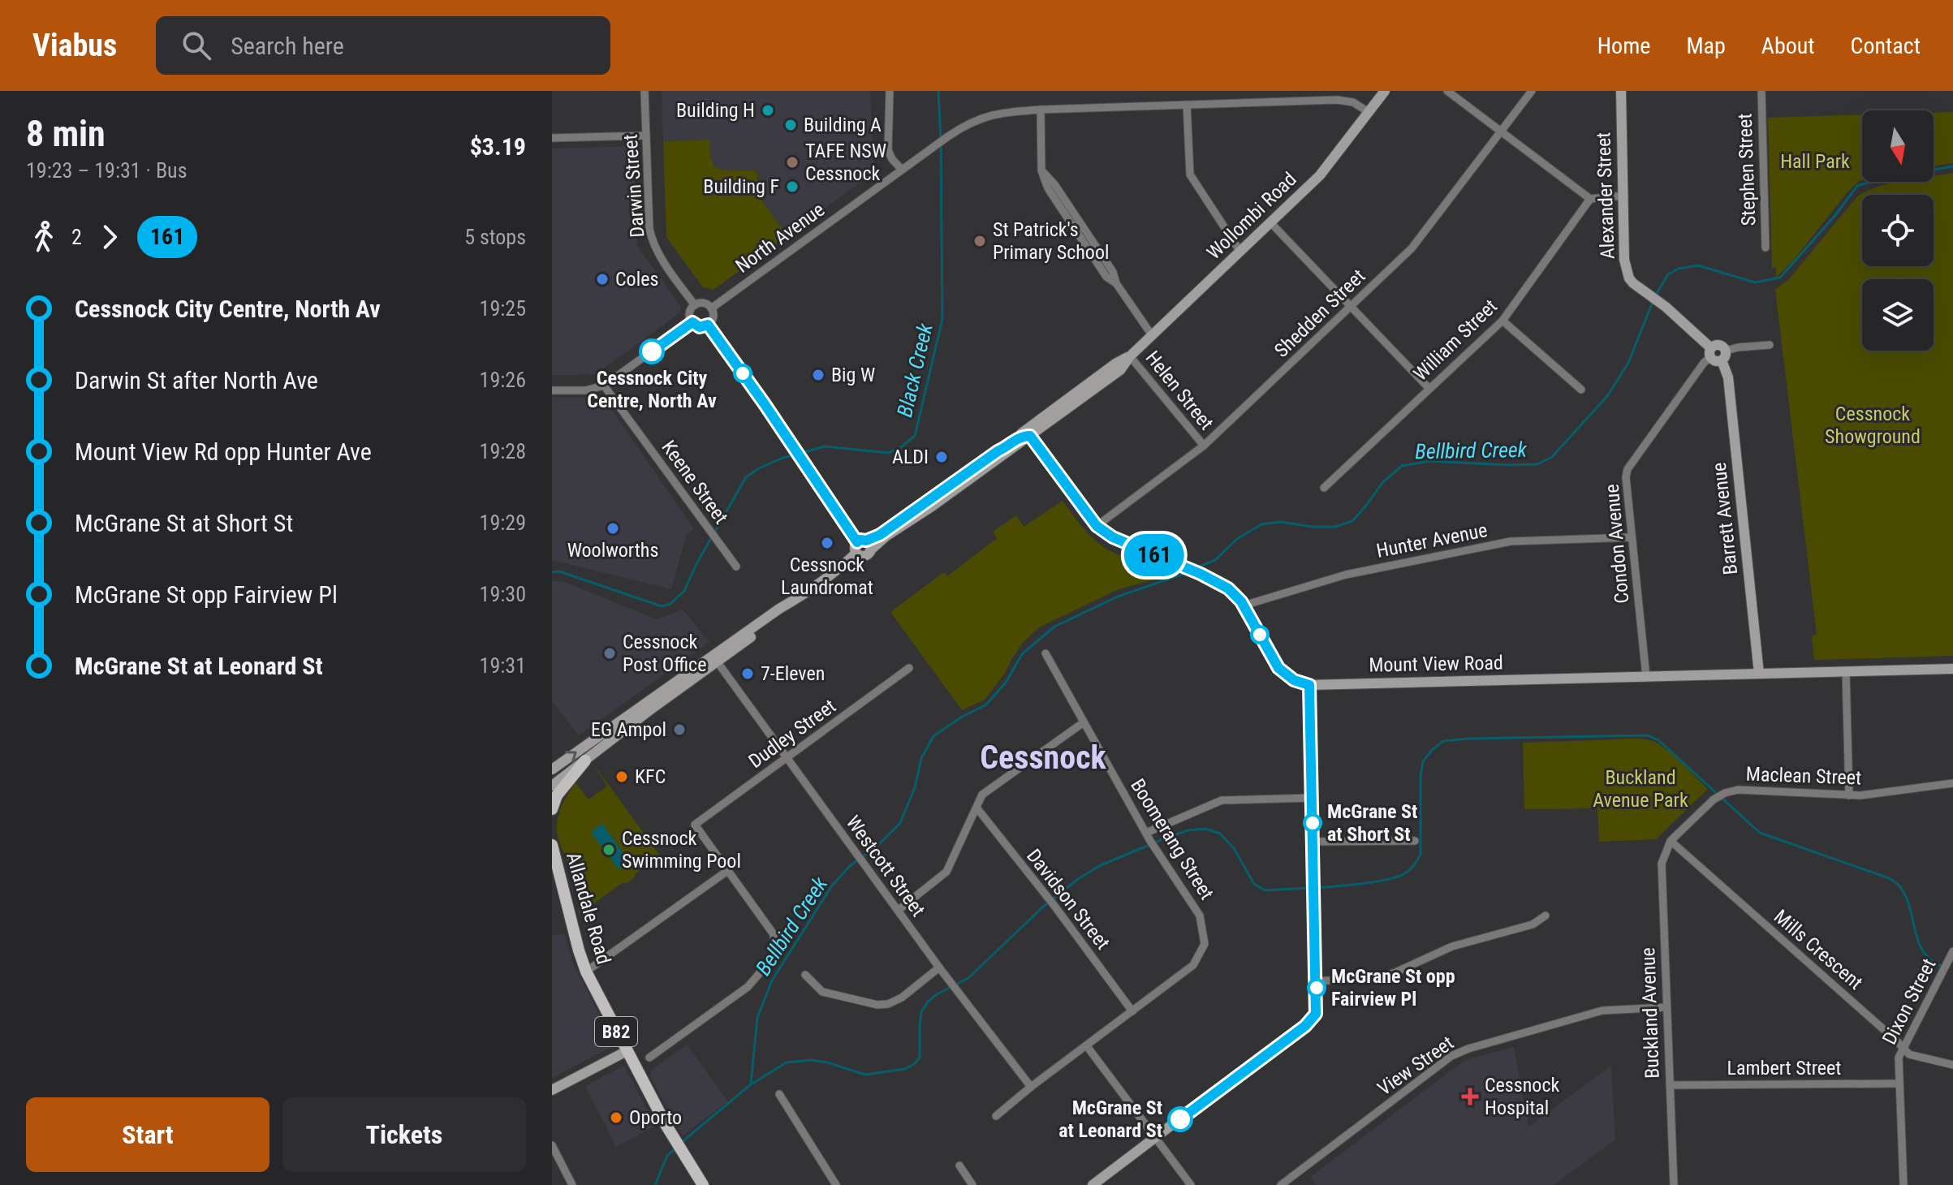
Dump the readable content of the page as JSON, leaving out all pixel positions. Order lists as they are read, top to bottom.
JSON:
{
  "streets": {
    "main road": [
      "Alexander Street",
      "Wollombi Road",
      "Barrett Avenue",
      "Mount View Road",
      "Allandale Road",
      "B82"
    ],
    "street": [
      "Stephen Street",
      "Darwin Street",
      "North Avenue",
      "Shedden Street",
      "William Street",
      "Helen Street",
      "Keene Street",
      "Hunter Avenue",
      "Condon Avenue",
      "Dudley Street",
      "Maclean Street",
      "Boomerang Street",
      "Westcott Street",
      "Davidson Street",
      "Mills Crescent",
      "Dixon Street",
      "Buckland Avenue",
      "View Street",
      "Lambert Street"
    ]
  },
  "crossings": [
    ["Darwin Street", "North Avenue"],
    ["Alexander Street", "Condon Avenue"],
    ["Wollombi Road", "North Avenue"],
    ["Wollombi Road", "Helen Street"],
    ["Wollombi Road", "Mount View Road"],
    ["Shedden Street", "Helen Street"],
    ["Shedden Street", "Mount View Road"],
    ["Barrett Avenue", "Mount View Road"],
    ["Hunter Avenue", "Condon Avenue"],
    ["Hunter Avenue", "Mount View Road"],
    ["Condon Avenue", "Mount View Road"],
    ["Dudley Street", "Westcott Street"],
    ["Maclean Street", "Mills Crescent"],
    ["Maclean Street", "Buckland Avenue"],
    ["Boomerang Street", "Westcott Street"],
    ["Boomerang Street", "Davidson Street"],
    ["Mills Crescent", "Dixon Street"],
    ["Mills Crescent", "Buckland Avenue"],
    ["Dixon Street", "Lambert Street"],
    ["Buckland Avenue", "View Street"],
    ["Buckland Avenue", "Lambert Street"]
  ],
  "districts": ["Cessnock"],
  "water": ["Black Creek", "Bellbird Creek"],
  "parks": ["Hall Park", "Cessnock Showground", "Buckland Avenue Park"],
  "places": {
    "other": [
      "Building H",
      "Building A",
      "TAFE NSW Cessnock",
      "Building F",
      "St Patrick's Primary School",
      "Coles",
      "Cessnock City Centre, North Av",
      "Big W",
      "ALDI",
      "Woolworths",
      "Cessnock Laundromat",
      "Cessnock Post Office",
      "7-Eleven",
      "EG Ampol",
      "KFC",
      "McGrane St at Short St",
      "Cessnock Swimming Pool",
      "McGrane St opp Fairview Pl",
      "Oporto",
      "McGrane St at Leonard St"
    ],
    "health": ["Cessnock Hospital"]
  },
  "lines": ["bus line 161"],
  "north": "bottom",
  "page": {
    "header": "Viabus",
    "search": "Search here",
    "nav": [
      "Home",
      "Map",
      "About",
      "Contact"
    ],
    "heading": ["8 min", "19:23 – 19:31 · Bus", "$3.19"],
    "on_map": "161",
    "legs": ["2", "161", "5 stops"],
    "list": [
      {
        "name": "Cessnock City Centre, North Av",
        "value": "19:25"
      },
      {
        "name": "Darwin St after North Ave",
        "value": "19:26"
      },
      {
        "name": "Mount View Rd opp Hunter Ave",
        "value": "19:28"
      },
      {
        "name": "McGrane St at Short St",
        "value": "19:29"
      },
      {
        "name": "McGrane St opp Fairview Pl",
        "value": "19:30"
      },
      {
        "name": "McGrane St at Leonard St",
        "value": "19:31"
      }
    ],
    "buttons": ["Start", "Tickets"]
  }
}
